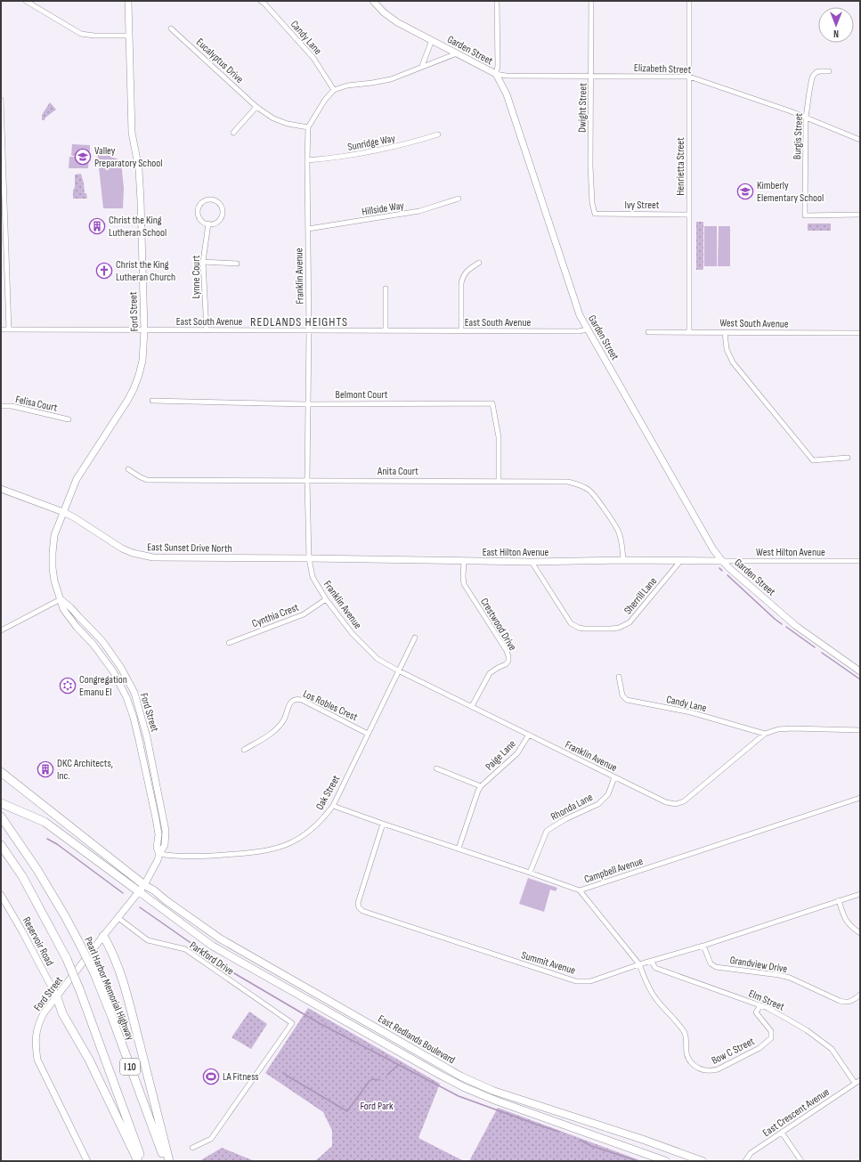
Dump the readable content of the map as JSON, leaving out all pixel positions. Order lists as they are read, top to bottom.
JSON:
{
  "streets": {
    "highway": ["Pearl Harbor Memorial Highway", "I 10"],
    "main road": ["East Redlands Boulevard"],
    "street": [
      "Candy Lane",
      "Garden Street",
      "Eucalyptus Drive",
      "Elizabeth Street",
      "Dwight Street",
      "Burgis Street",
      "Sunridge Way",
      "Henrietta Street",
      "Ivy Street",
      "Hillside Way",
      "Franklin Avenue",
      "Lynne Court",
      "Ford Street",
      "East South Avenue",
      "West South Avenue",
      "Belmont Court",
      "Felisa Court",
      "Anita Court",
      "East Sunset Drive North",
      "East Hilton Avenue",
      "West Hilton Avenue",
      "Sherrill Lane",
      "Cynthia Crest",
      "Crestwood Drive",
      "Los Robles Crest",
      "Paige Lane",
      "Oak Street",
      "Rhonda Lane",
      "Campbell Avenue",
      "Reservoir Road",
      "Parkford Drive",
      "Summit Avenue",
      "Grandview Drive",
      "Elm Street",
      "Bow C Street",
      "East Crescent Avenue"
    ]
  },
  "crossings": [
    ["Candy Lane", "Franklin Avenue"],
    ["Garden Street", "Elizabeth Street"],
    ["Garden Street", "East South Avenue"],
    ["Garden Street", "East Hilton Avenue"],
    ["Garden Street", "West Hilton Avenue"],
    ["Eucalyptus Drive", "Franklin Avenue"],
    ["Elizabeth Street", "Dwight Street"],
    ["Elizabeth Street", "Burgis Street"],
    ["Elizabeth Street", "Henrietta Street"],
    ["Dwight Street", "Ivy Street"],
    ["Sunridge Way", "Franklin Avenue"],
    ["Henrietta Street", "Ivy Street"],
    ["Henrietta Street", "West South Avenue"],
    ["Hillside Way", "Franklin Avenue"],
    ["Franklin Avenue", "East South Avenue"],
    ["Franklin Avenue", "Belmont Court"],
    ["Franklin Avenue", "Anita Court"],
    ["Franklin Avenue", "East Sunset Drive North"],
    ["Franklin Avenue", "East Hilton Avenue"],
    ["Franklin Avenue", "Cynthia Crest"],
    ["Franklin Avenue", "Crestwood Drive"],
    ["Franklin Avenue", "Paige Lane"],
    ["Franklin Avenue", "Oak Street"],
    ["Franklin Avenue", "Rhonda Lane"],
    ["Lynne Court", "East South Avenue"],
    ["Ford Street", "East South Avenue"],
    ["Ford Street", "East Sunset Drive North"],
    ["Ford Street", "Oak Street"],
    ["Ford Street", "Reservoir Road"],
    ["Ford Street", "Parkford Drive"],
    ["Ford Street", "East Redlands Boulevard"],
    ["Belmont Court", "Anita Court"],
    ["Anita Court", "East Hilton Avenue"],
    ["East Sunset Drive North", "East Hilton Avenue"],
    ["East Hilton Avenue", "West Hilton Avenue"],
    ["East Hilton Avenue", "Sherrill Lane"],
    ["East Hilton Avenue", "Crestwood Drive"],
    ["Los Robles Crest", "Oak Street"],
    ["Paige Lane", "Campbell Avenue"],
    ["Oak Street", "Campbell Avenue"],
    ["Rhonda Lane", "Campbell Avenue"],
    ["Campbell Avenue", "Summit Avenue"],
    ["Summit Avenue", "Grandview Drive"],
    ["Summit Avenue", "Elm Street"],
    ["Summit Avenue", "Bow C Street"],
    ["Elm Street", "Bow C Street"],
    ["Elm Street", "East Crescent Avenue"]
  ],
  "districts": ["REDLANDS HEIGHTS"],
  "parks": ["Ford Park"],
  "places": {
    "school or university": ["Valley Preparatory School", "Kimberly Elementary School"],
    "building": ["Christ the King Lutheran School", "DKC Architects, Inc."],
    "church": ["Christ the King Lutheran Church"],
    "synagogue": ["Congregation Emanu El"],
    "sports": ["LA Fitness"]
  },
  "north": "bottom"
}
